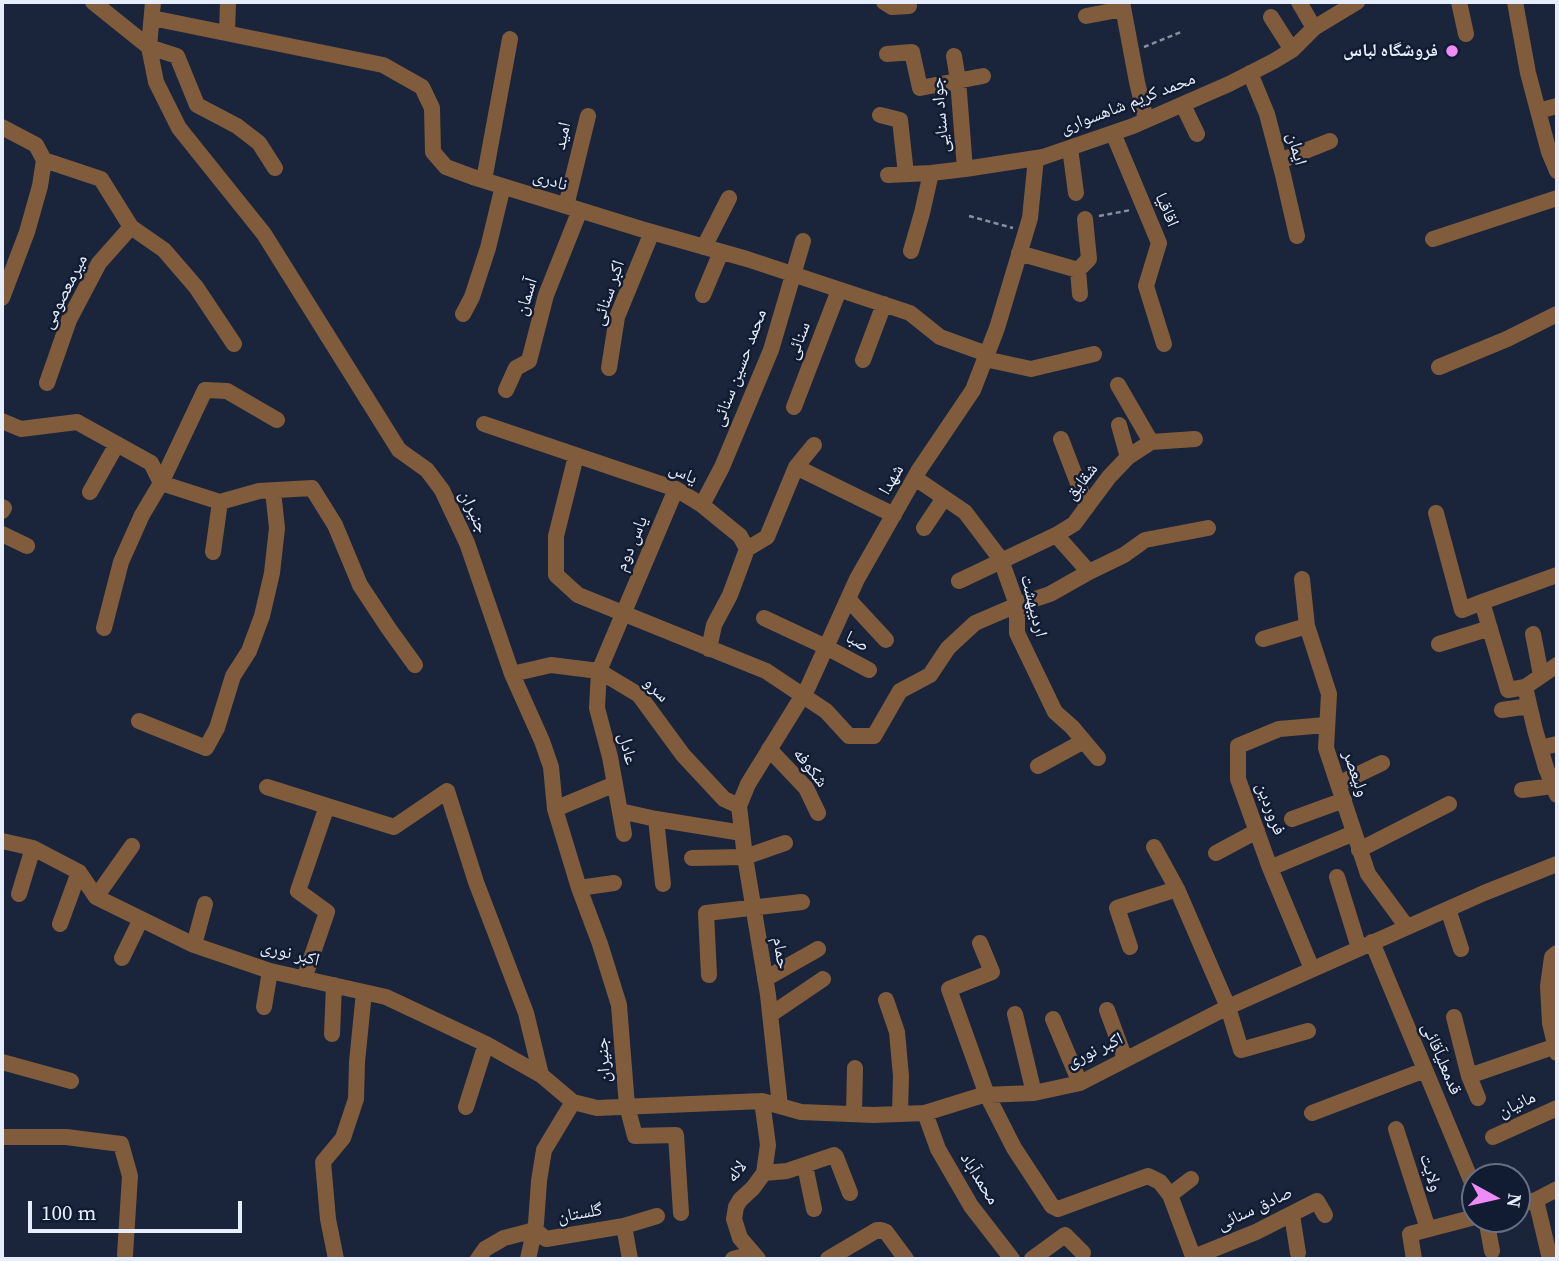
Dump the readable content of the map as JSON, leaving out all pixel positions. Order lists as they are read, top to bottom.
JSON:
{
  "streets": {
    "street": [
      "محمد کریم شاهسواری",
      "جواد سنایی",
      "امید",
      "ایمان",
      "نادری",
      "اقاقیا",
      "میرمعصومی",
      "اکبر سنائی",
      "آسمان",
      "سنائی",
      "محمد حسین سنائی",
      "یاس",
      "شهدا",
      "شقایق",
      "جنیران",
      "یاس دوم",
      "اردیبهشت",
      "صبا",
      "سرو",
      "عادل",
      "شکوفه",
      "ولیعصر",
      "فروردین",
      "حمام",
      "اکبر نوری",
      "قدمعلیآقائی",
      "مانیان",
      "لاله",
      "ولایت",
      "محمدآباد",
      "صادق سنائی",
      "گلستان"
    ]
  },
  "crossings": [
    ["محمد کریم شاهسواری", "جواد سنایی"],
    ["محمد کریم شاهسواری", "ایمان"],
    ["محمد کریم شاهسواری", "اقاقیا"],
    ["محمد کریم شاهسواری", "شهدا"],
    ["امید", "نادری"],
    ["امید", "آسمان"],
    ["نادری", "اکبر سنائی"],
    ["نادری", "آسمان"],
    ["نادری", "سنائی"],
    ["نادری", "محمد حسین سنائی"],
    ["نادری", "شهدا"],
    ["نادری", "جنیران"],
    ["محمد حسین سنائی", "یاس"],
    ["یاس", "یاس دوم"],
    ["شهدا", "اردیبهشت"],
    ["شهدا", "صبا"],
    ["شهدا", "سرو"],
    ["شهدا", "شکوفه"],
    ["شهدا", "حمام"],
    ["شقایق", "اردیبهشت"],
    ["جنیران", "سرو"],
    ["جنیران", "اکبر نوری"],
    ["یاس دوم", "سرو"],
    ["یاس دوم", "عادل"],
    ["سرو", "عادل"],
    ["سرو", "حمام"],
    ["ولیعصر", "فروردین"],
    ["ولیعصر", "اکبر نوری"],
    ["فروردین", "اکبر نوری"],
    ["حمام", "اکبر نوری"],
    ["اکبر نوری", "قدمعلیآقائی"],
    ["اکبر نوری", "لاله"],
    ["اکبر نوری", "محمدآباد"]
  ],
  "places": ["فروشگاه لباس"],
  "scale_bar": "100 m",
  "north": "right"
}
